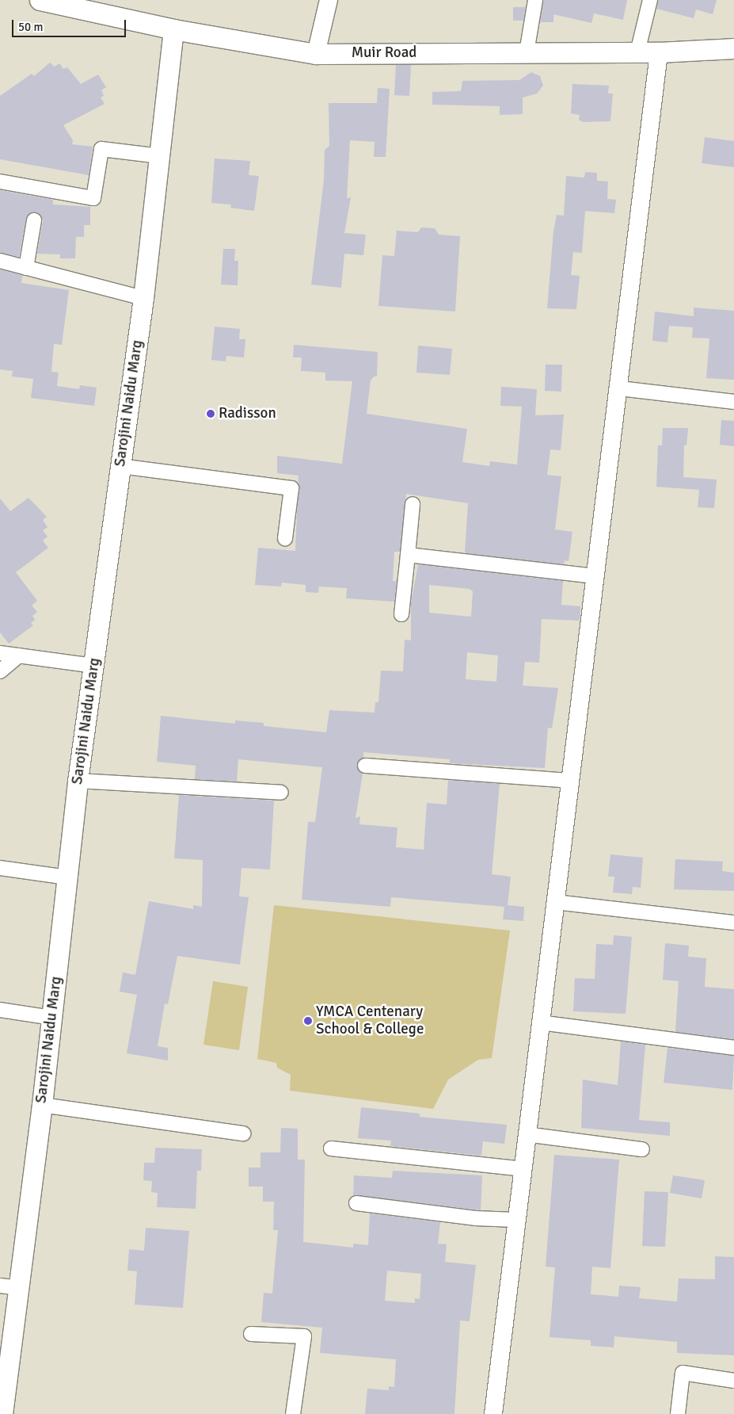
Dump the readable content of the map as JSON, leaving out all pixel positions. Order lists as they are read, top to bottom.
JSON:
{
  "streets": {
    "main road": ["Muir Road", "Sarojini Naidu Marg"]
  },
  "crossings": [
    ["Muir Road", "Sarojini Naidu Marg"]
  ],
  "places": ["Radisson", "YMCA Centenary School & College"],
  "scale_bar": "50 m"
}
